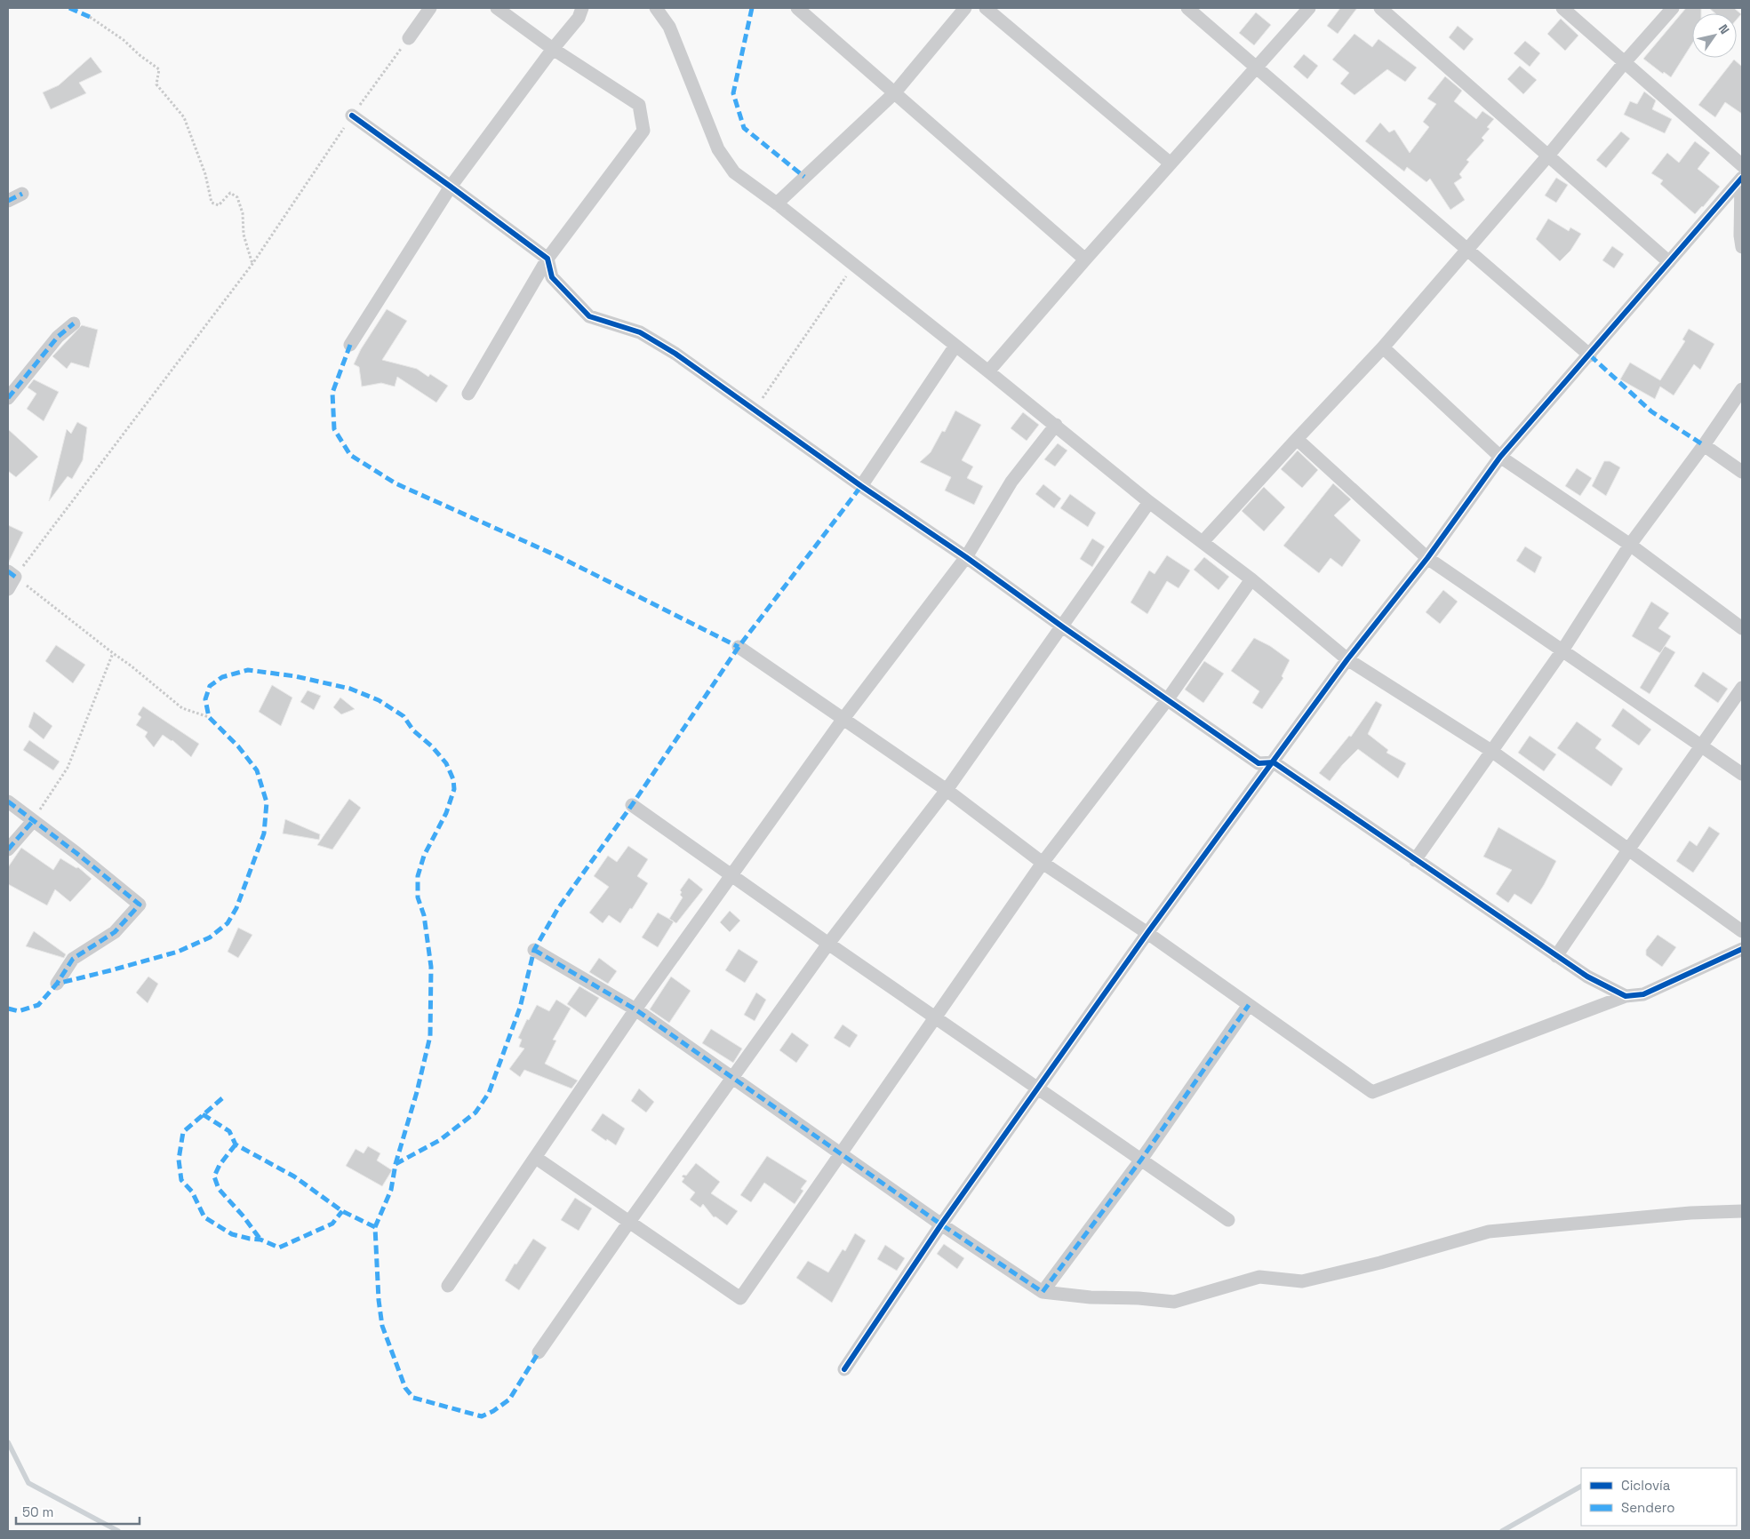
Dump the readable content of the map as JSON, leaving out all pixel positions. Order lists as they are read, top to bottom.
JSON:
{
  "legend": ["Ciclovía", "Sendero"],
  "scale_bar": "50 m",
  "north": "top right"
}
